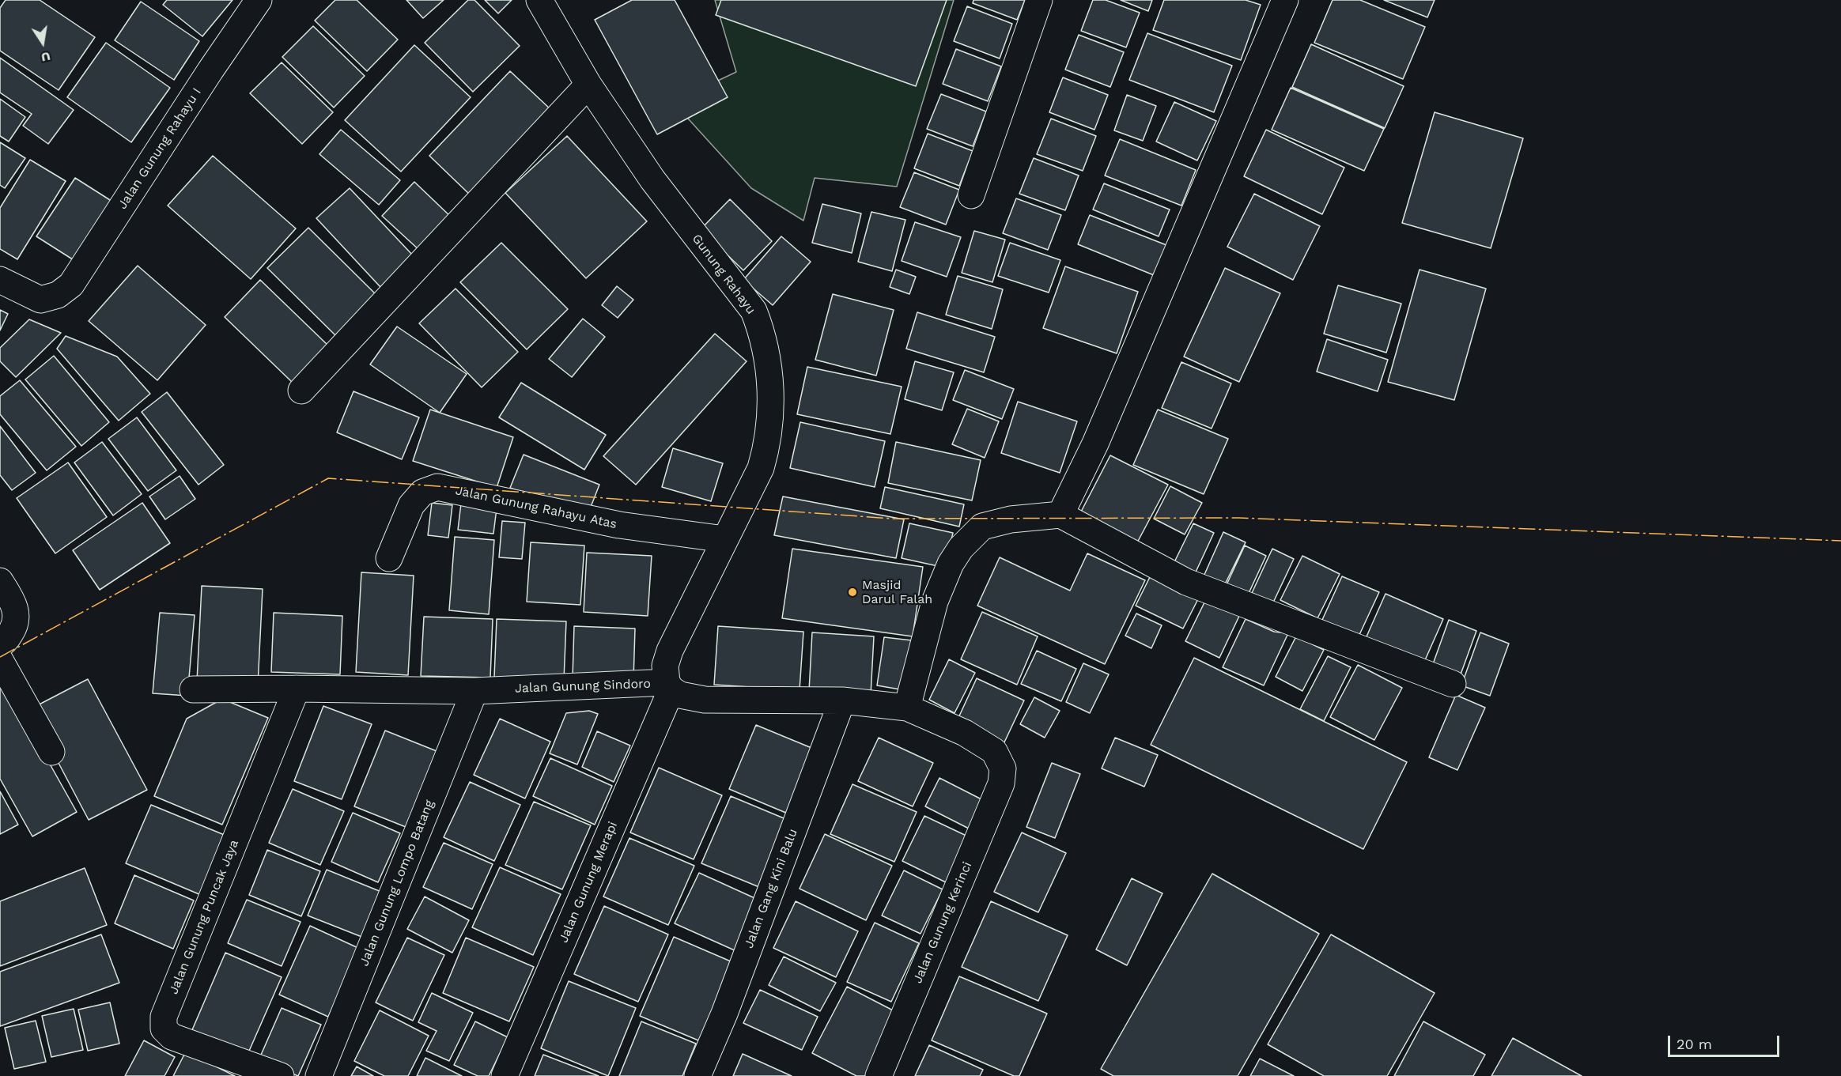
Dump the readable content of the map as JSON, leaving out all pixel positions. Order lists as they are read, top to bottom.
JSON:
{
  "streets": {
    "street": [
      "Jalan Gunung Rahayu I",
      "Gunung Rahayu",
      "Jalan Gunung Rahayu Atas",
      "Jalan Gunung Sindoro",
      "Jalan Gunung Merapi",
      "Jalan Gunung Lompo Batang",
      "Jalan Gang Kini Balu",
      "Jalan Gunung Puncak Jaya",
      "Jalan Gunung Kerinci"
    ]
  },
  "crossings": [
    ["Gunung Rahayu", "Jalan Gunung Rahayu Atas"],
    ["Gunung Rahayu", "Jalan Gunung Sindoro"],
    ["Gunung Rahayu", "Jalan Gunung Merapi"],
    ["Jalan Gunung Sindoro", "Jalan Gunung Merapi"],
    ["Jalan Gunung Sindoro", "Jalan Gunung Lompo Batang"],
    ["Jalan Gunung Sindoro", "Jalan Gang Kini Balu"],
    ["Jalan Gunung Sindoro", "Jalan Gunung Puncak Jaya"],
    ["Jalan Gunung Sindoro", "Jalan Gunung Kerinci"]
  ],
  "places": ["Masjid Darul Falah"],
  "scale_bar": "20 m",
  "north": "bottom"
}
